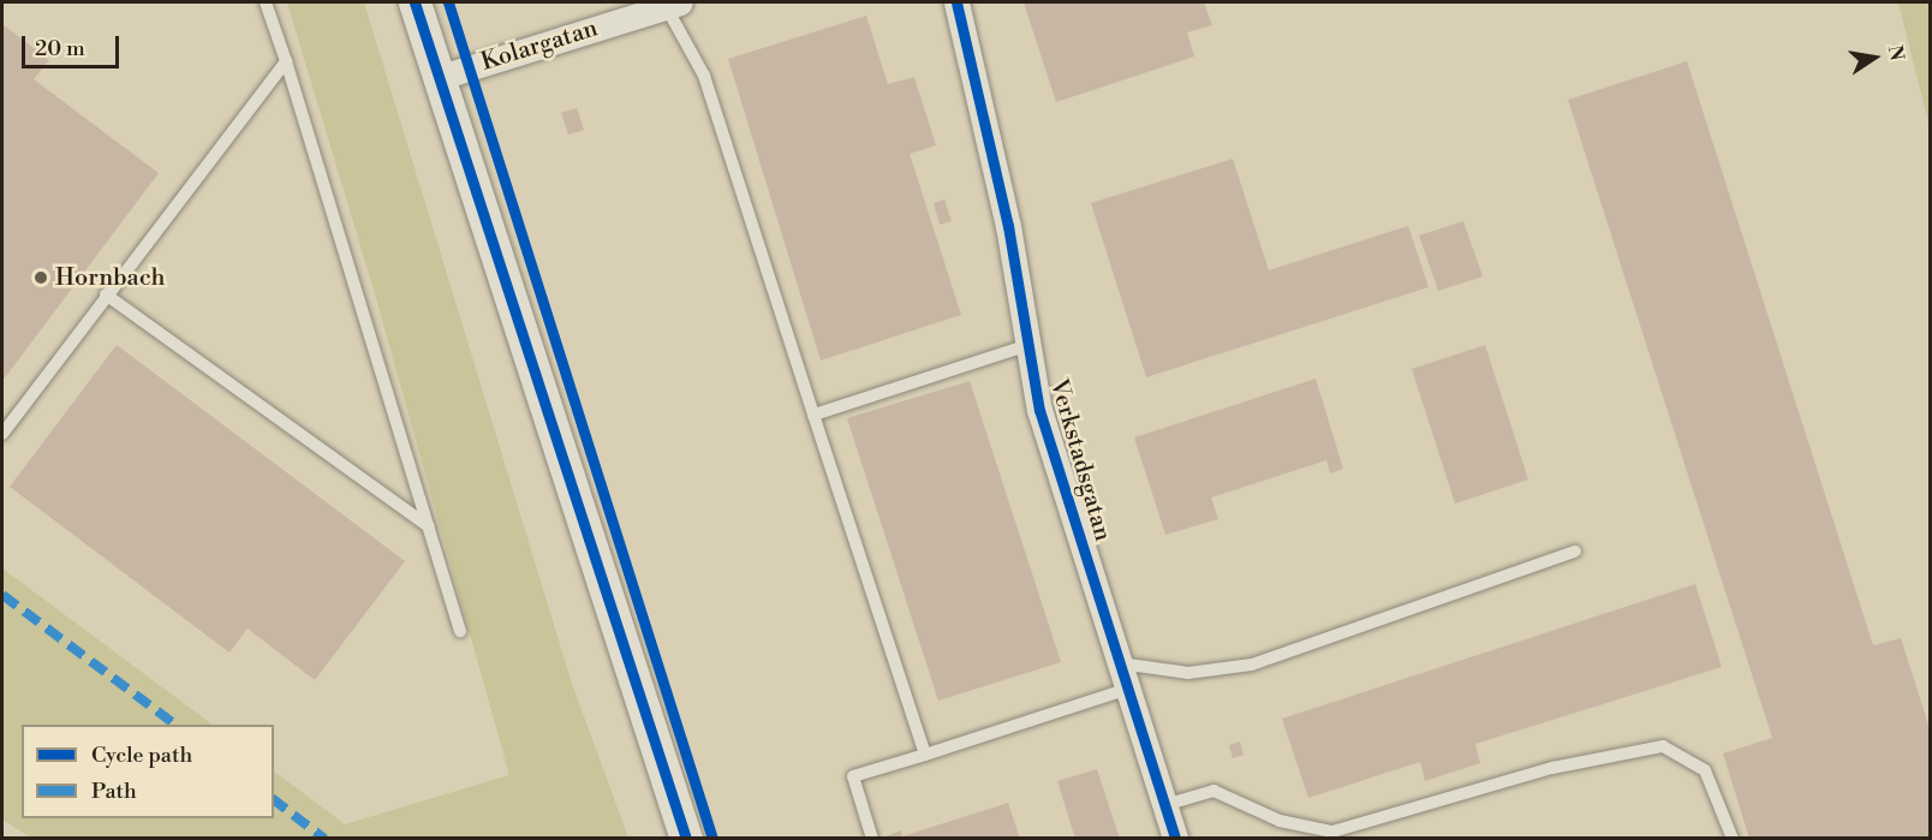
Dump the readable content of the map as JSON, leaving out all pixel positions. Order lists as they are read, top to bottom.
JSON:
{
  "streets": {
    "street": ["Kolargatan", "Verkstadsgatan"]
  },
  "places": ["Hornbach"],
  "legend": ["Cycle path", "Path"],
  "scale_bar": "20 m",
  "north": "right"
}
